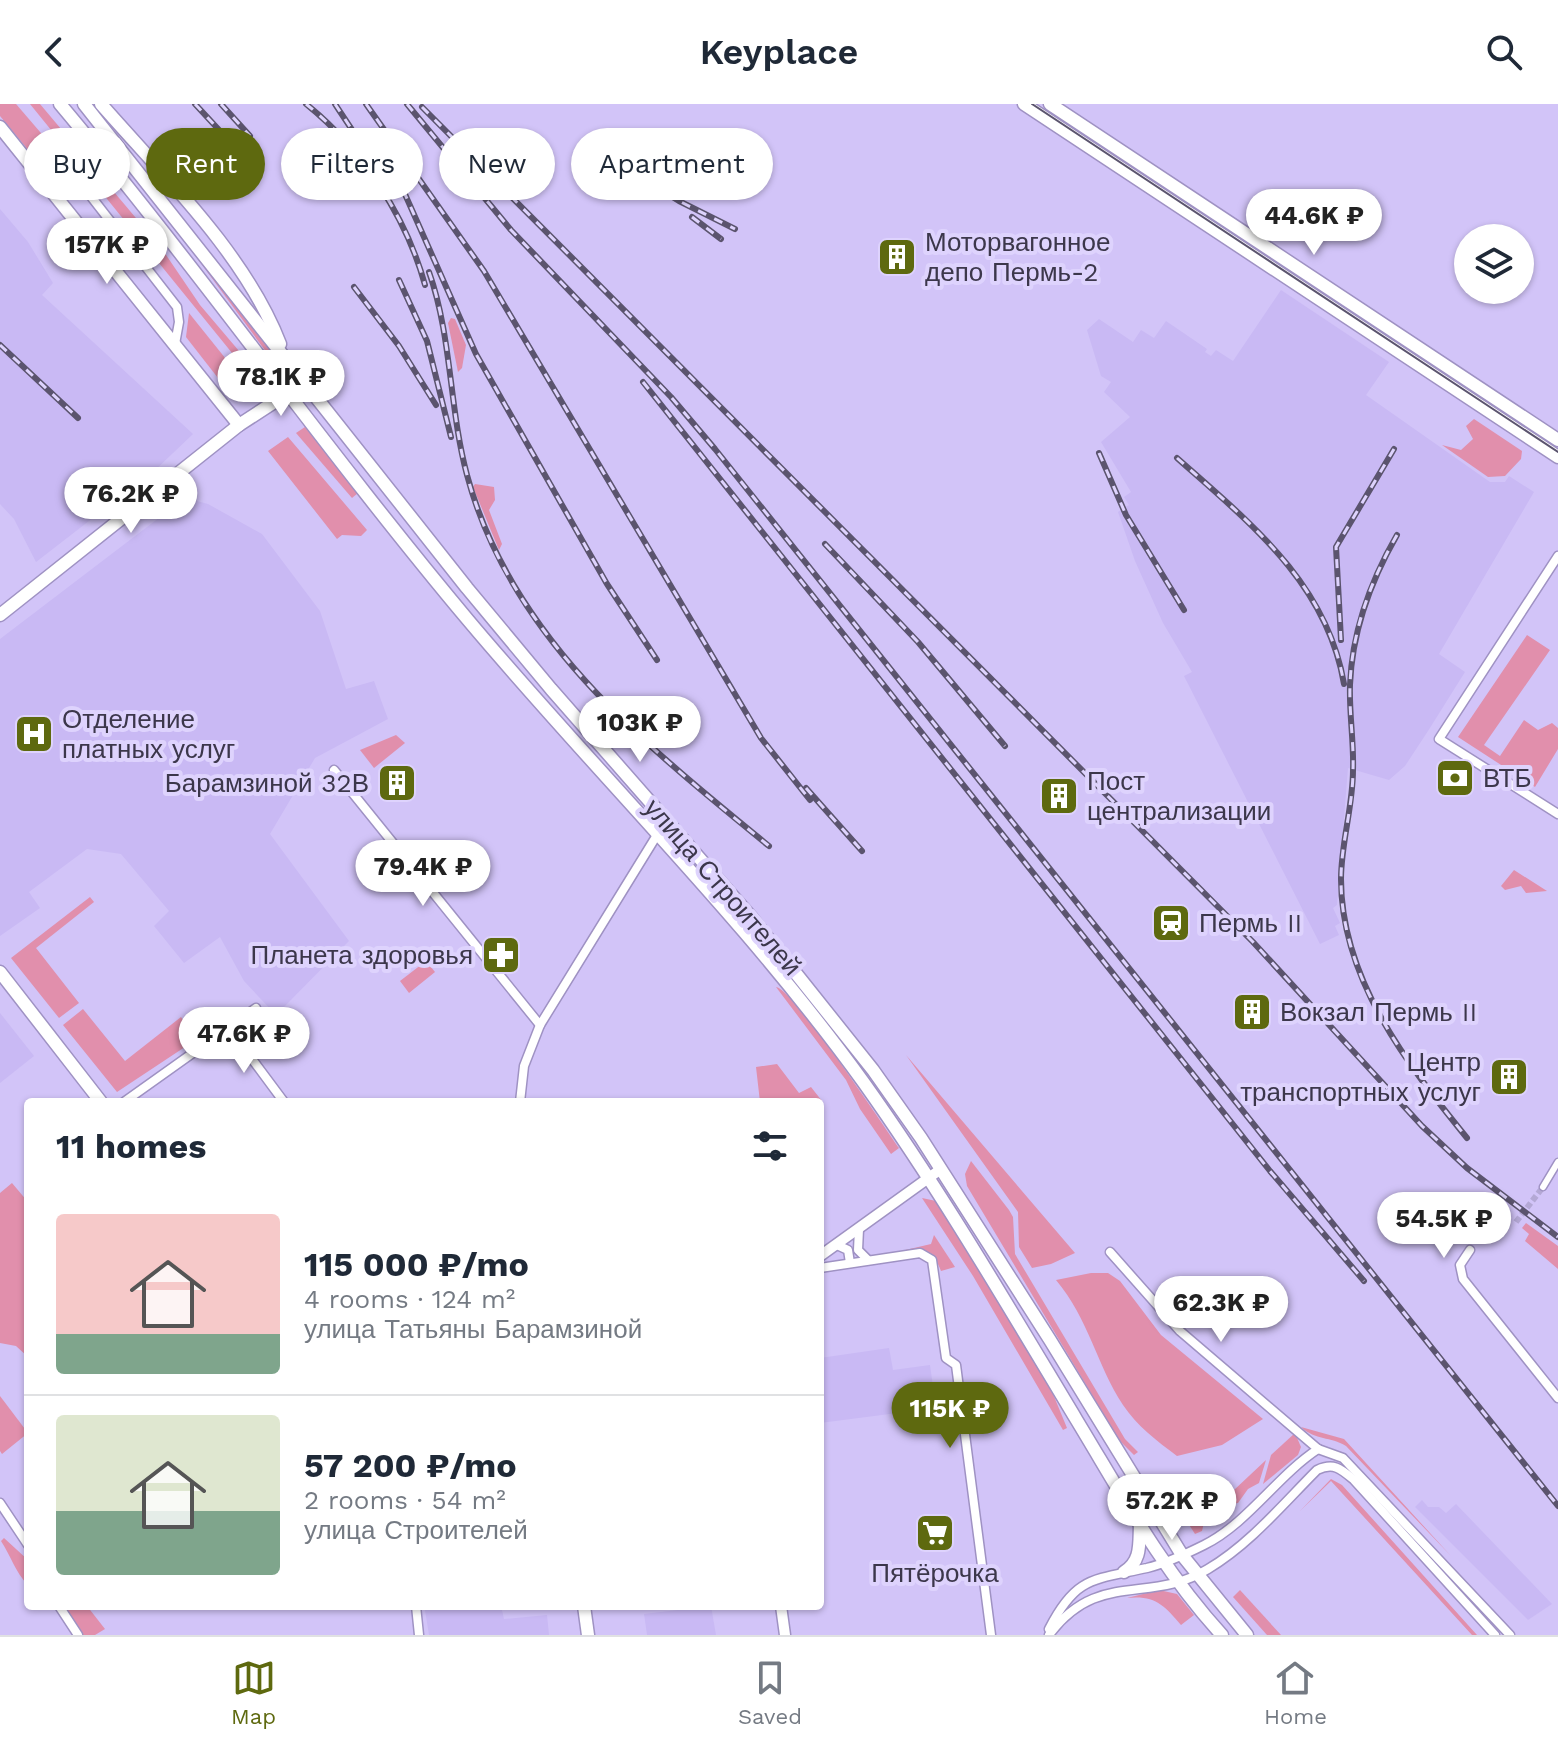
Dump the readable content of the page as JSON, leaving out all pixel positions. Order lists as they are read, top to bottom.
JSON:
{
  "streets": {
    "main road": ["улица Строителей"]
  },
  "places": {
    "building": [
      "Моторвагонное депо Пермь-2",
      "Барамзиной 32В",
      "Пост централизации",
      "Вокзал Пермь II",
      "Центр транспортных услуг"
    ],
    "hospital": ["Отделение платных услуг"],
    "bank": ["ВТБ"],
    "station": ["Пермь II"],
    "pharmacy": ["Планета здоровья"],
    "supermarket": ["Пятёрочка"]
  },
  "page": {
    "header": "Keyplace",
    "chip": [
      "Buy",
      "Rent",
      "Filters",
      "New",
      "Apartment"
    ],
    "price": [
      "44.6K ₽",
      "157K ₽",
      "78.1K ₽",
      "76.2K ₽",
      "103K ₽",
      "79.4K ₽",
      "47.6K ₽",
      "54.5K ₽",
      "62.3K ₽",
      "115K ₽",
      "57.2K ₽"
    ],
    "heading": "11 homes",
    "list": [
      {
        "name": "115 000 ₽/mo",
        "note": "4 rooms · 124 m² · улица Татьяны Барамзиной"
      },
      {
        "name": "57 200 ₽/mo",
        "note": "2 rooms · 54 m² · улица Строителей"
      }
    ],
    "tabs": ["Map", "Saved", "Home"]
  }
}
